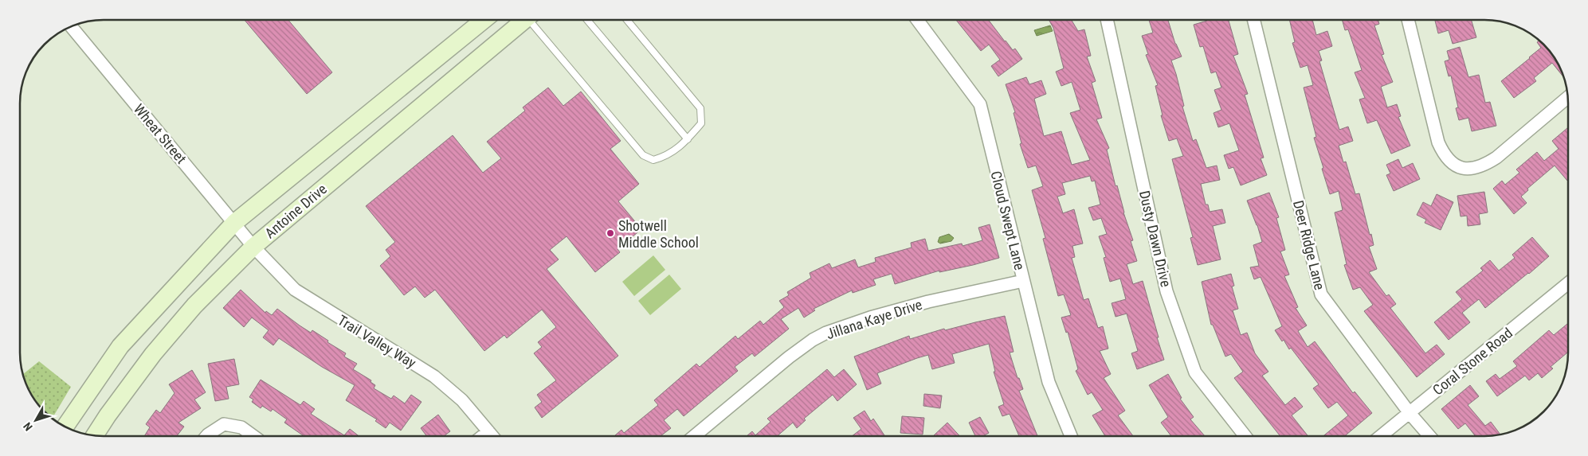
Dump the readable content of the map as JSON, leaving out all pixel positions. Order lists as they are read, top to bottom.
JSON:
{
  "streets": {
    "main road": ["Antoine Drive"],
    "street": [
      "Wheat Street",
      "Cloud Swept Lane",
      "Dusty Dawn Drive",
      "Deer Ridge Lane",
      "Jillana Kaye Drive",
      "Trail Valley Way",
      "Coral Stone Road"
    ]
  },
  "crossings": [
    ["Wheat Street", "Antoine Drive"],
    ["Wheat Street", "Trail Valley Way"],
    ["Antoine Drive", "Trail Valley Way"],
    ["Cloud Swept Lane", "Jillana Kaye Drive"],
    ["Deer Ridge Lane", "Coral Stone Road"]
  ],
  "places": ["Shotwell Middle School"],
  "north": "bottom left"
}
